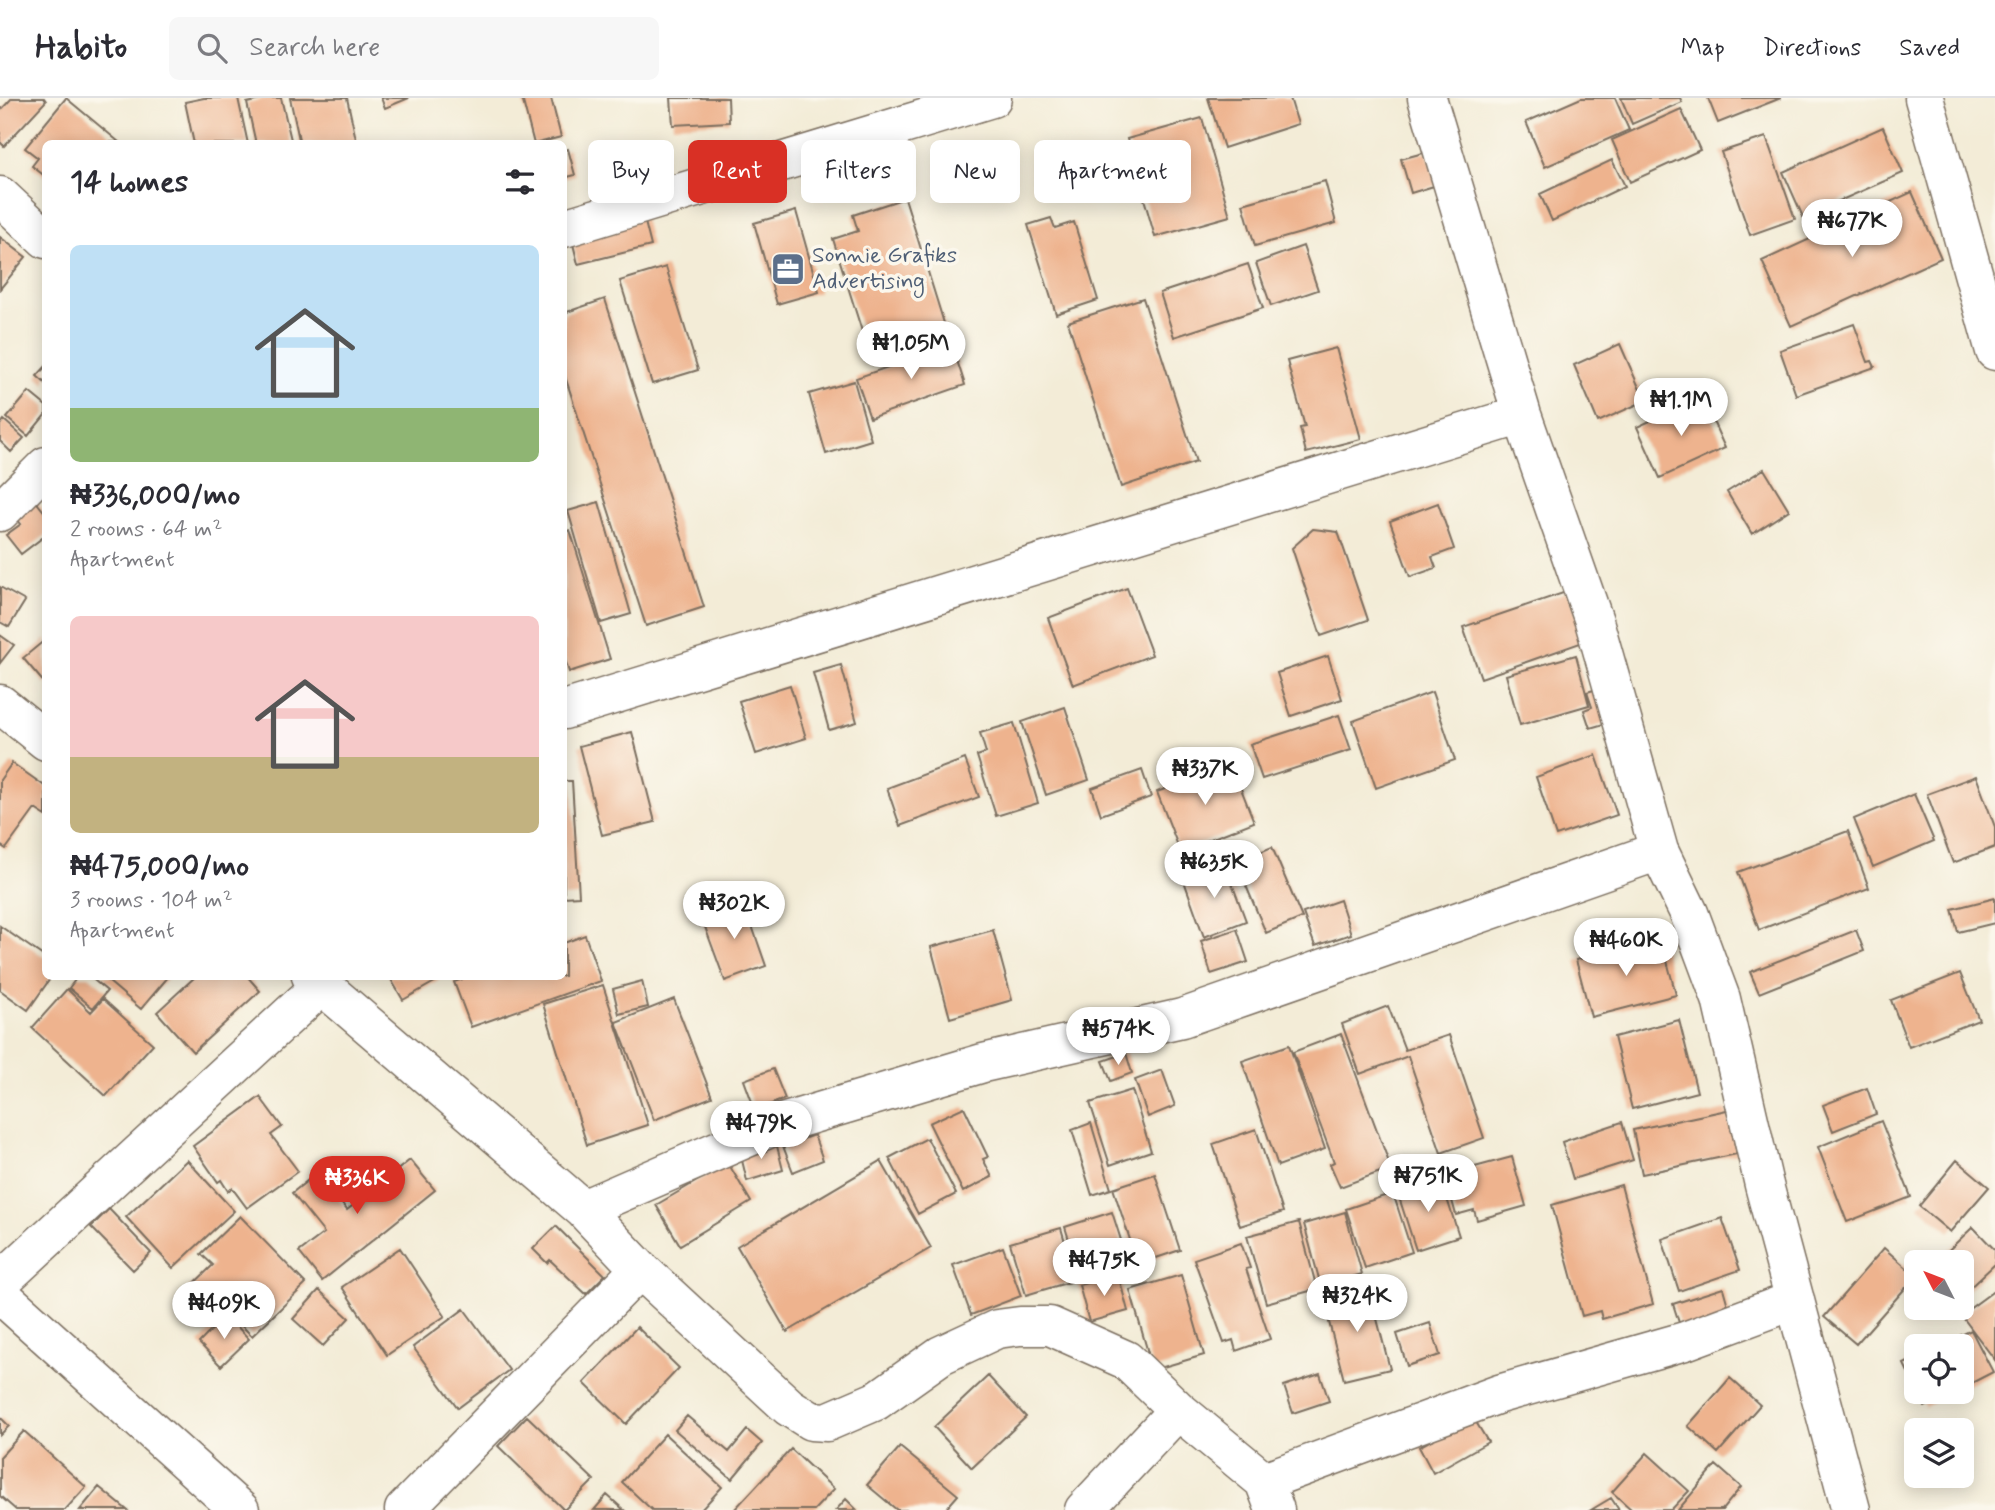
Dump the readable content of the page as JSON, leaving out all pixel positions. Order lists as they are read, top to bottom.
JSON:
{
  "places": {
    "office": ["Sonnie Grafiks Advertising"]
  },
  "north": "top left",
  "page": {
    "header": "Habito",
    "search": "Search here",
    "nav": ["Map", "Directions", "Saved"],
    "chip": [
      "Buy",
      "Rent",
      "Filters",
      "New",
      "Apartment"
    ],
    "heading": "14 homes",
    "price": [
      "₦677K",
      "₦1.05M",
      "₦1.1M",
      "₦337K",
      "₦635K",
      "₦302K",
      "₦460K",
      "₦574K",
      "₦479K",
      "₦751K",
      "₦336K",
      "₦475K",
      "₦324K",
      "₦409K"
    ],
    "list": [
      {
        "name": "₦336,000/mo",
        "note": "2 rooms · 64 m² · Apartment"
      },
      {
        "name": "₦475,000/mo",
        "note": "3 rooms · 104 m² · Apartment"
      }
    ]
  }
}
